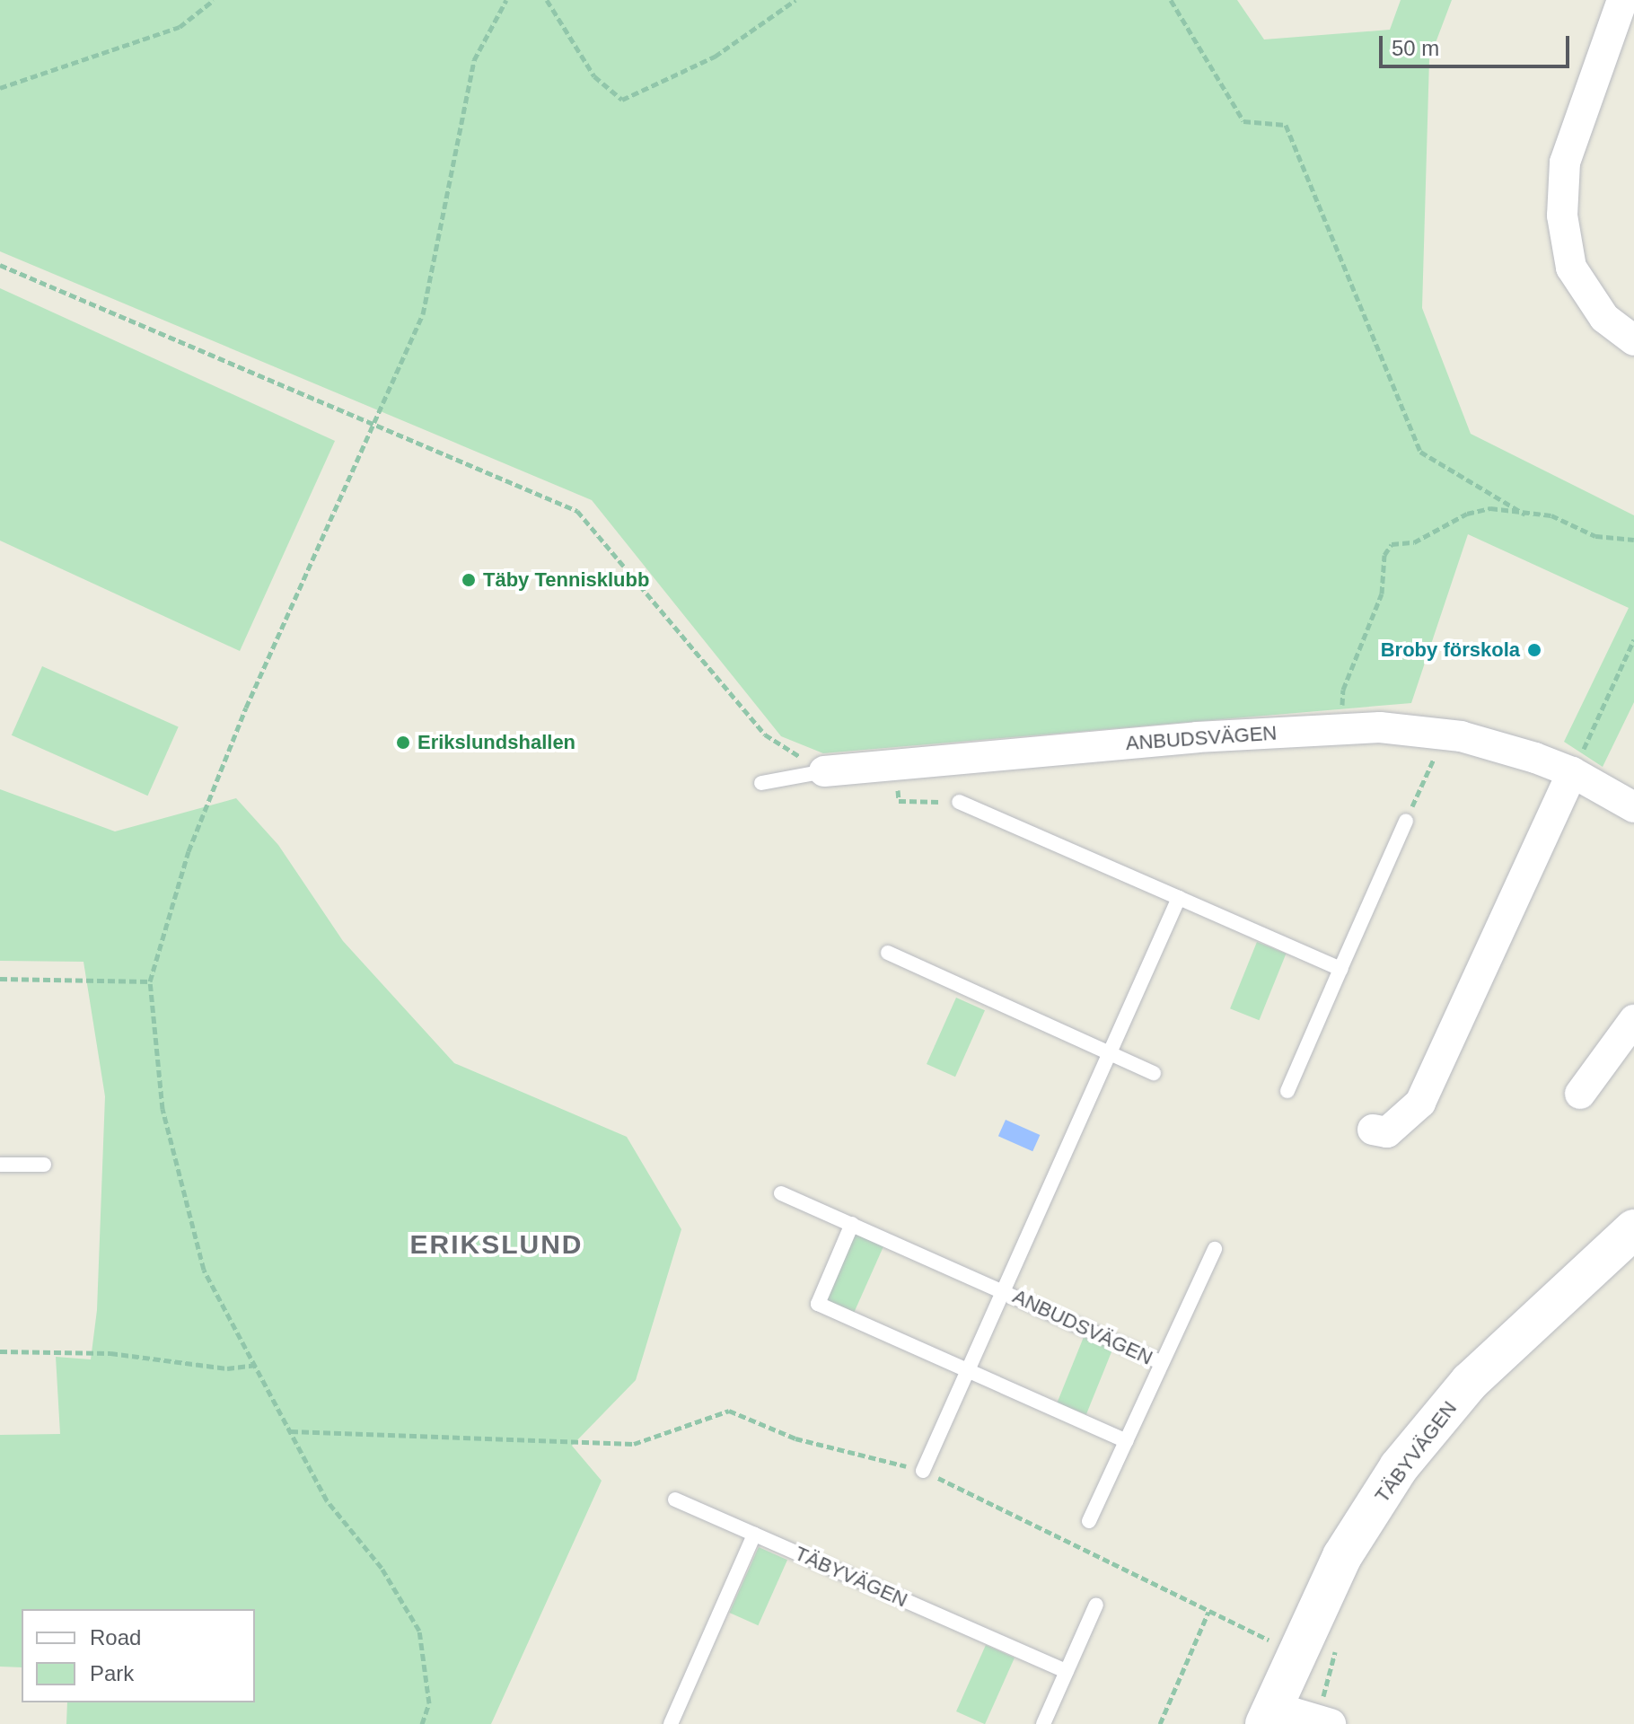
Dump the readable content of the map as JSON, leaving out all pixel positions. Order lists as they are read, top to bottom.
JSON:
{
  "streets": {
    "main road": ["TÄBYVÄGEN"],
    "street": ["ANBUDSVÄGEN"]
  },
  "districts": ["ERIKSLUND"],
  "places": ["Täby Tennisklubb", "Broby förskola", "Erikslundshallen"],
  "legend": ["Road", "Park"],
  "scale_bar": "50 m"
}
